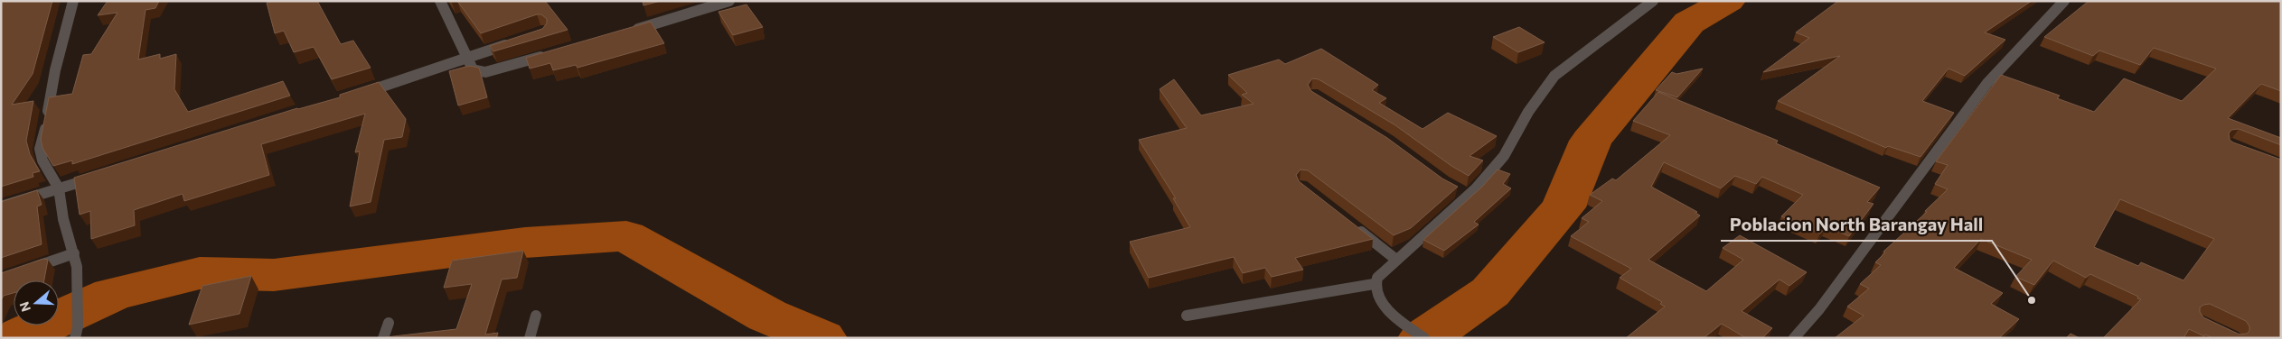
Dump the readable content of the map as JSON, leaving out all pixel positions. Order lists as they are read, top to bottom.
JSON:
{
  "places": ["Poblacion North Barangay Hall"],
  "north": "left"
}
